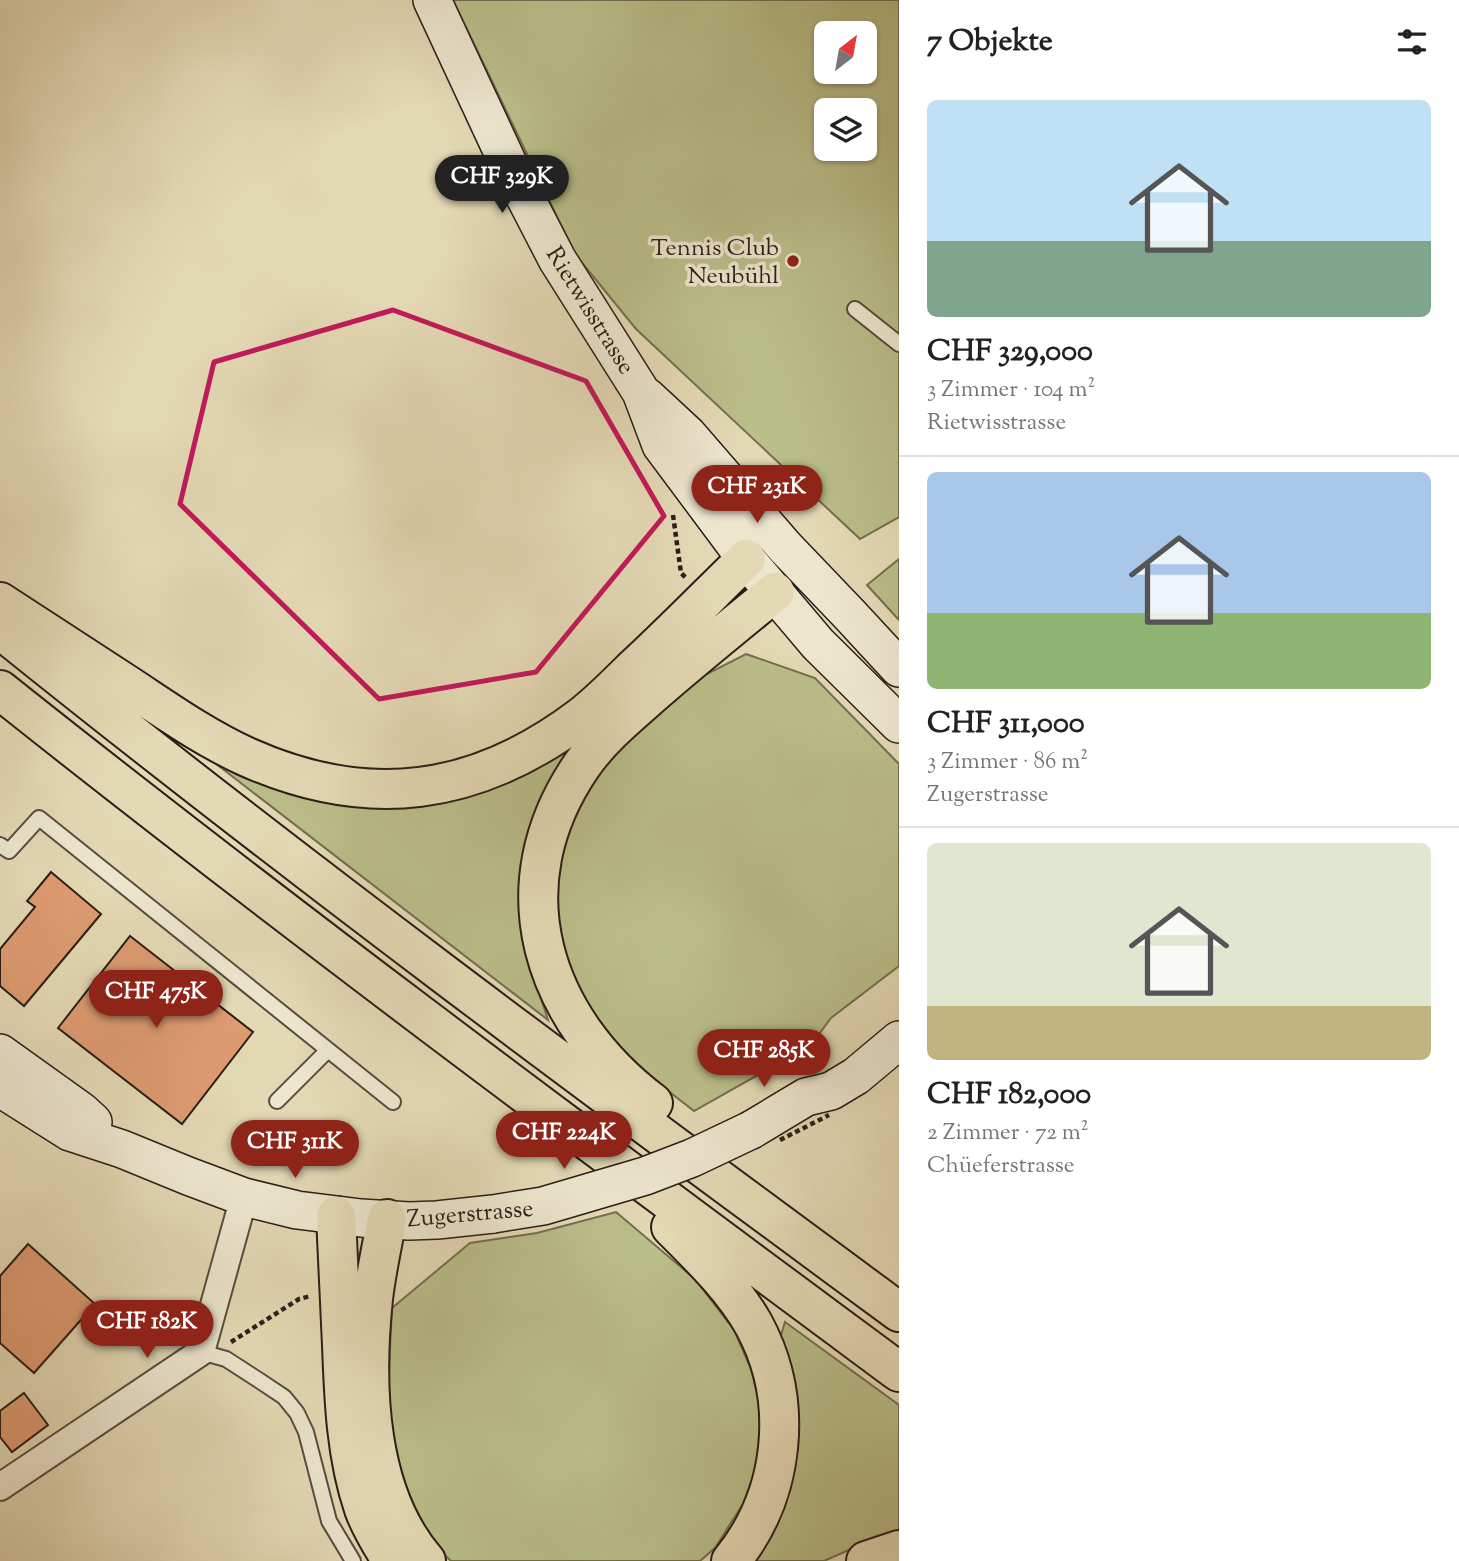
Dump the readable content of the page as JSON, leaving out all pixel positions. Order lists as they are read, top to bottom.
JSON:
{
  "streets": {
    "main road": ["Rietwisstrasse", "Zugerstrasse"]
  },
  "places": ["Tennis Club Neubühl"],
  "north": "top right",
  "page": {
    "heading": "7 Objekte",
    "list": [
      {
        "name": "CHF 329,000",
        "note": "3 Zimmer · 104 m² · Rietwisstrasse"
      },
      {
        "name": "CHF 311,000",
        "note": "3 Zimmer · 86 m² · Zugerstrasse"
      },
      {
        "name": "CHF 182,000",
        "note": "2 Zimmer · 72 m² · Chüeferstrasse"
      }
    ],
    "price": [
      "CHF 329K",
      "CHF 231K",
      "CHF 475K",
      "CHF 285K",
      "CHF 224K",
      "CHF 311K",
      "CHF 182K"
    ]
  }
}
